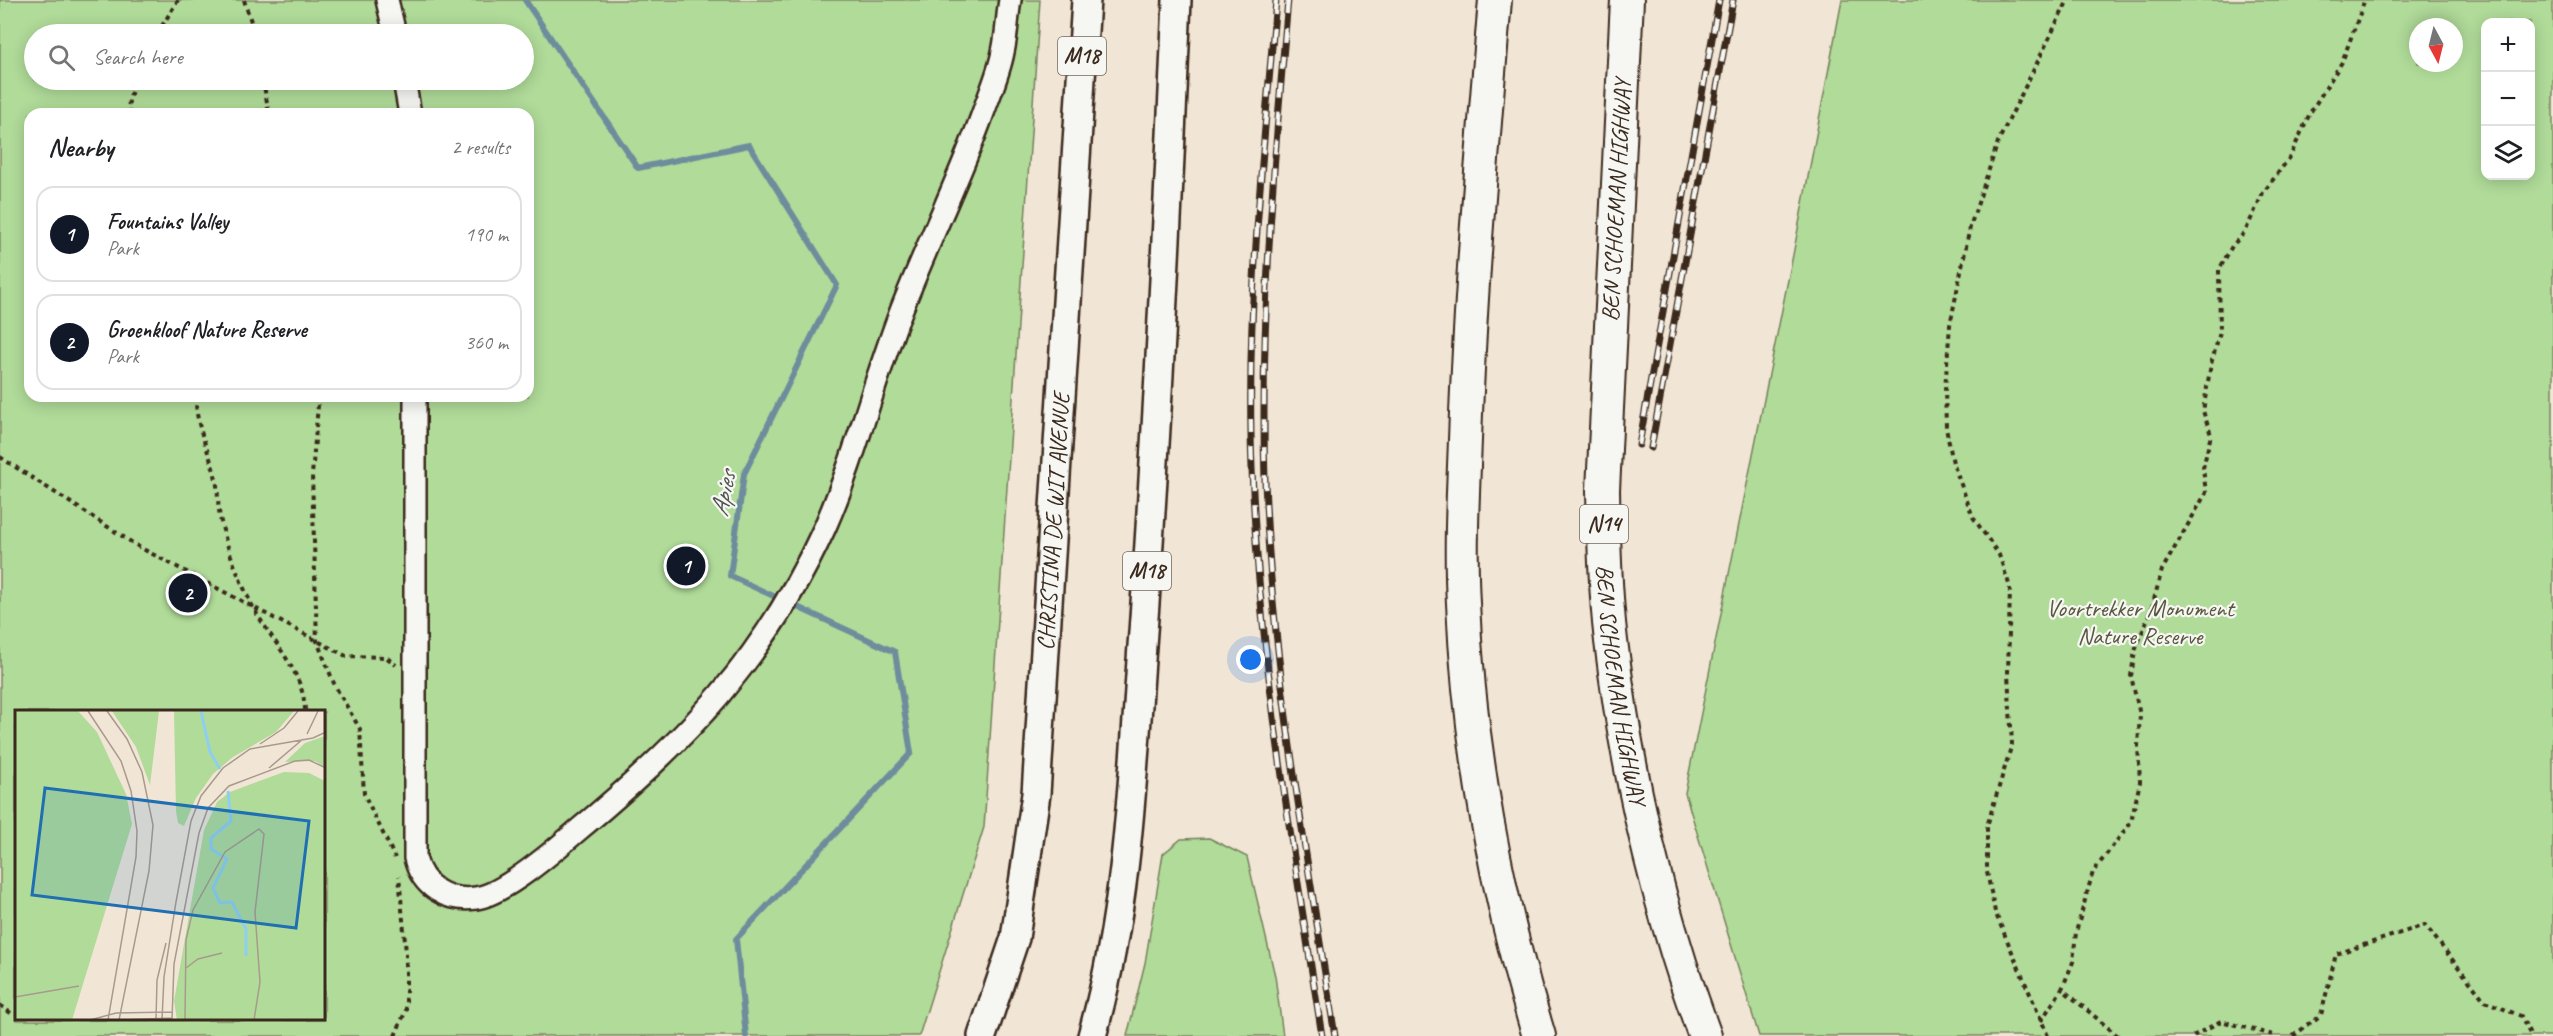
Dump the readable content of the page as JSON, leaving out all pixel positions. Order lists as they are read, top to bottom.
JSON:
{
  "streets": {
    "highway": ["BEN SCHOEMAN HIGHWAY", "N14"],
    "main road": ["M18", "CHRISTINA DE WIT AVENUE"]
  },
  "water": ["Apies"],
  "parks": ["Voortrekker Monument Nature Reserve"],
  "north": "bottom",
  "page": {
    "map_buttons": ["+", "−"],
    "search": "Search here",
    "heading": ["Nearby", "2 results"],
    "list": [
      {
        "mark": "1",
        "name": "Fountains Valley",
        "note": "Park",
        "value": "190 m"
      },
      {
        "mark": "2",
        "name": "Groenkloof Nature Reserve",
        "note": "Park",
        "value": "360 m"
      }
    ],
    "pins": ["1", "2"]
  }
}
